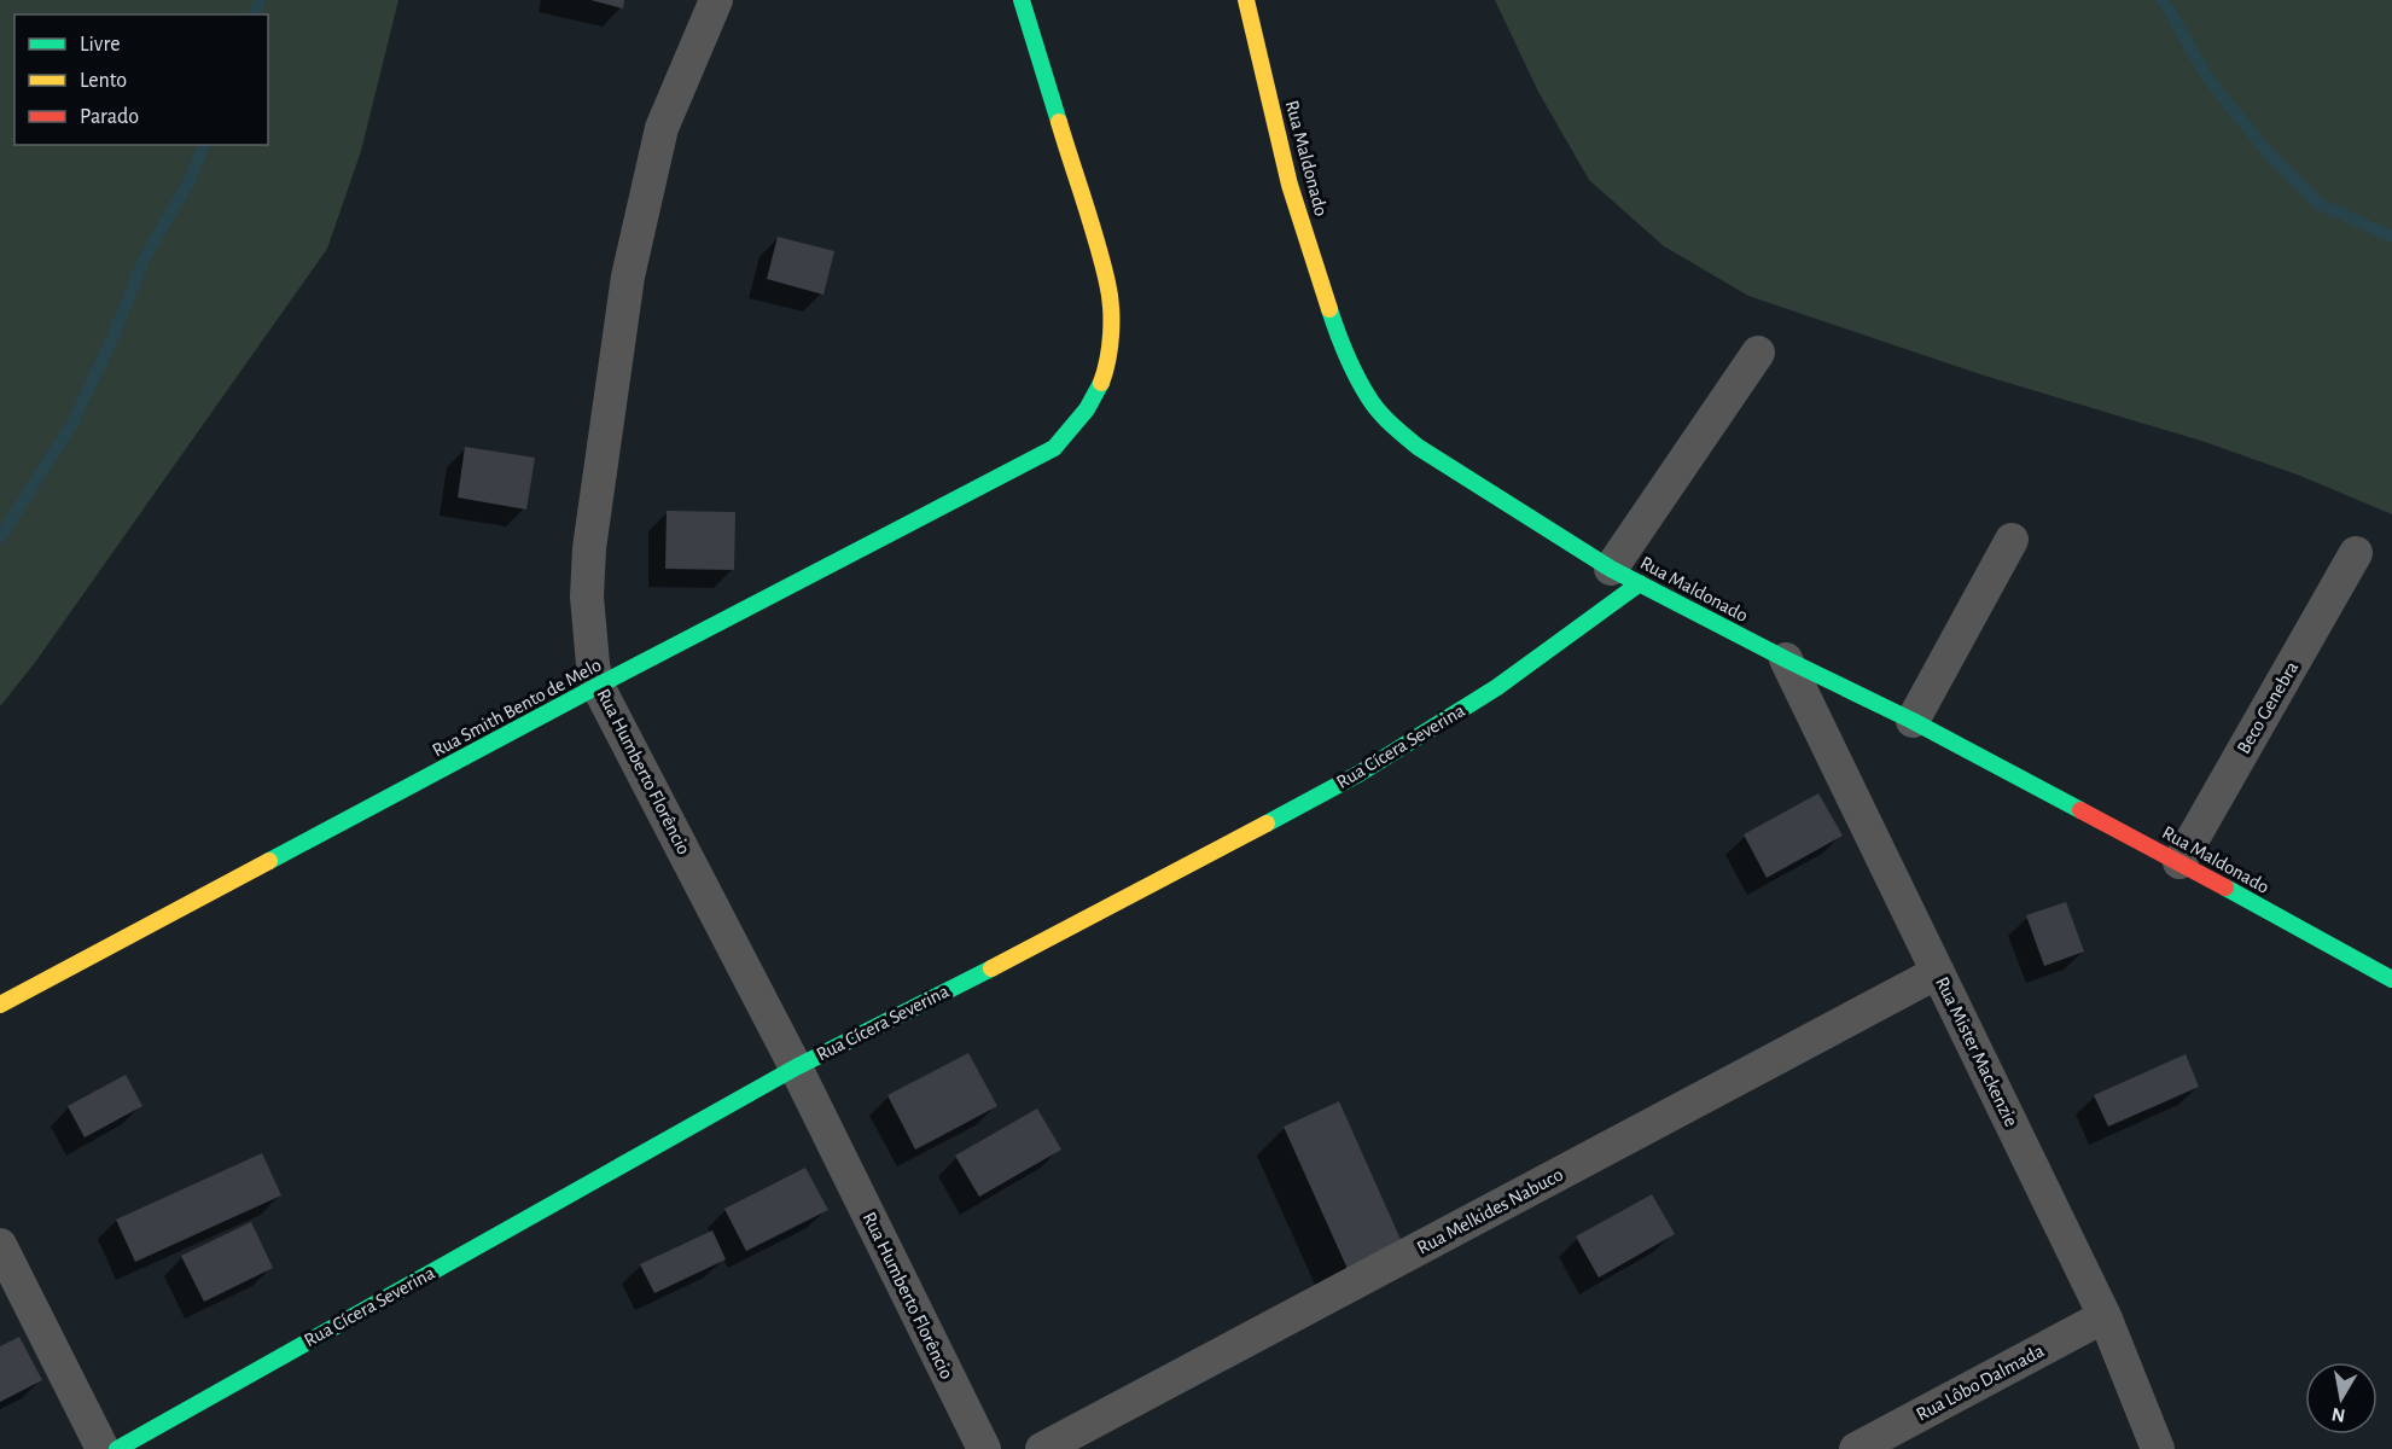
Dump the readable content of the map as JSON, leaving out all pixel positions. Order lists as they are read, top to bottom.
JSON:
{
  "streets": {
    "street": [
      "Rua Maldonado",
      "Rua Smith Bento de Melo",
      "Beco Genebra",
      "Rua Cícera Severina",
      "Rua Humberto Florêncio",
      "Rua Mister Mackenzie",
      "Rua Melkides Nabuco",
      "Rua Lôbo Dalmada"
    ]
  },
  "crossings": [
    ["Rua Maldonado", "Beco Genebra"],
    ["Rua Maldonado", "Rua Cícera Severina"],
    ["Rua Maldonado", "Rua Mister Mackenzie"],
    ["Rua Smith Bento de Melo", "Rua Humberto Florêncio"],
    ["Rua Cícera Severina", "Rua Humberto Florêncio"],
    ["Rua Mister Mackenzie", "Rua Melkides Nabuco"],
    ["Rua Mister Mackenzie", "Rua Lôbo Dalmada"]
  ],
  "legend": ["Livre", "Lento", "Parado"],
  "north": "bottom"
}
